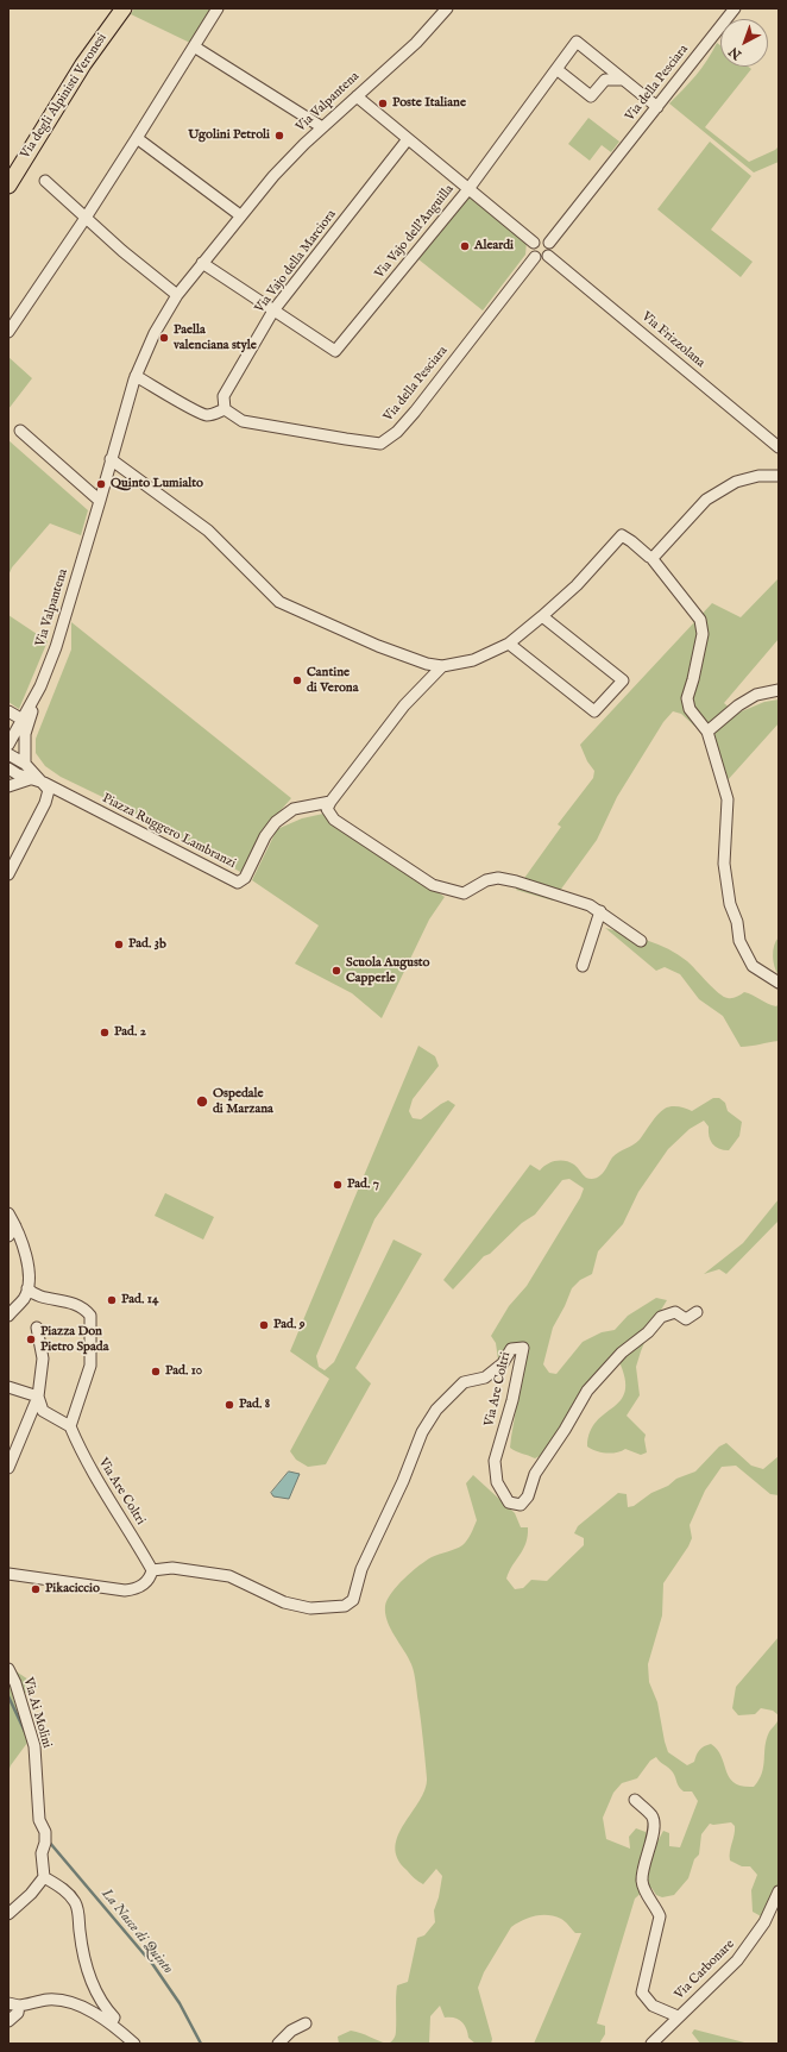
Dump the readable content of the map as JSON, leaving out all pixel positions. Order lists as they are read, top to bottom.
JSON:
{
  "streets": {
    "highway": ["Via degli Alpinisti Veronesi"],
    "street": [
      "Via della Pesciara",
      "Via Valpantena",
      "Via Vajo dell'Anguilla",
      "Via Vajo della Marciora",
      "Via Frizzolana",
      "Piazza Ruggero Lambranzi",
      "Via Are Coltri",
      "Via Ai Molini",
      "Via Carbonare"
    ]
  },
  "crossings": [
    ["Via della Pesciara", "Via Vajo dell'Anguilla"],
    ["Via della Pesciara", "Via Vajo della Marciora"],
    ["Via della Pesciara", "Via Frizzolana"],
    ["Via Vajo dell'Anguilla", "Via Vajo della Marciora"]
  ],
  "water": ["La Nasce di Quinto"],
  "places": [
    "Poste Italiane",
    "Ugolini Petroli",
    "Aleardi",
    "Paella valenciana style",
    "Quinto Lumialto",
    "Cantine di Verona",
    "Pad. 3b",
    "Scuola Augusto Capperle",
    "Pad. 2",
    "Ospedale di Marzana",
    "Pad. 7",
    "Pad. 14",
    "Pad. 9",
    "Piazza Don Pietro Spada",
    "Pad. 10",
    "Pad. 8",
    "Pikaciccio"
  ],
  "north": "bottom left"
}
